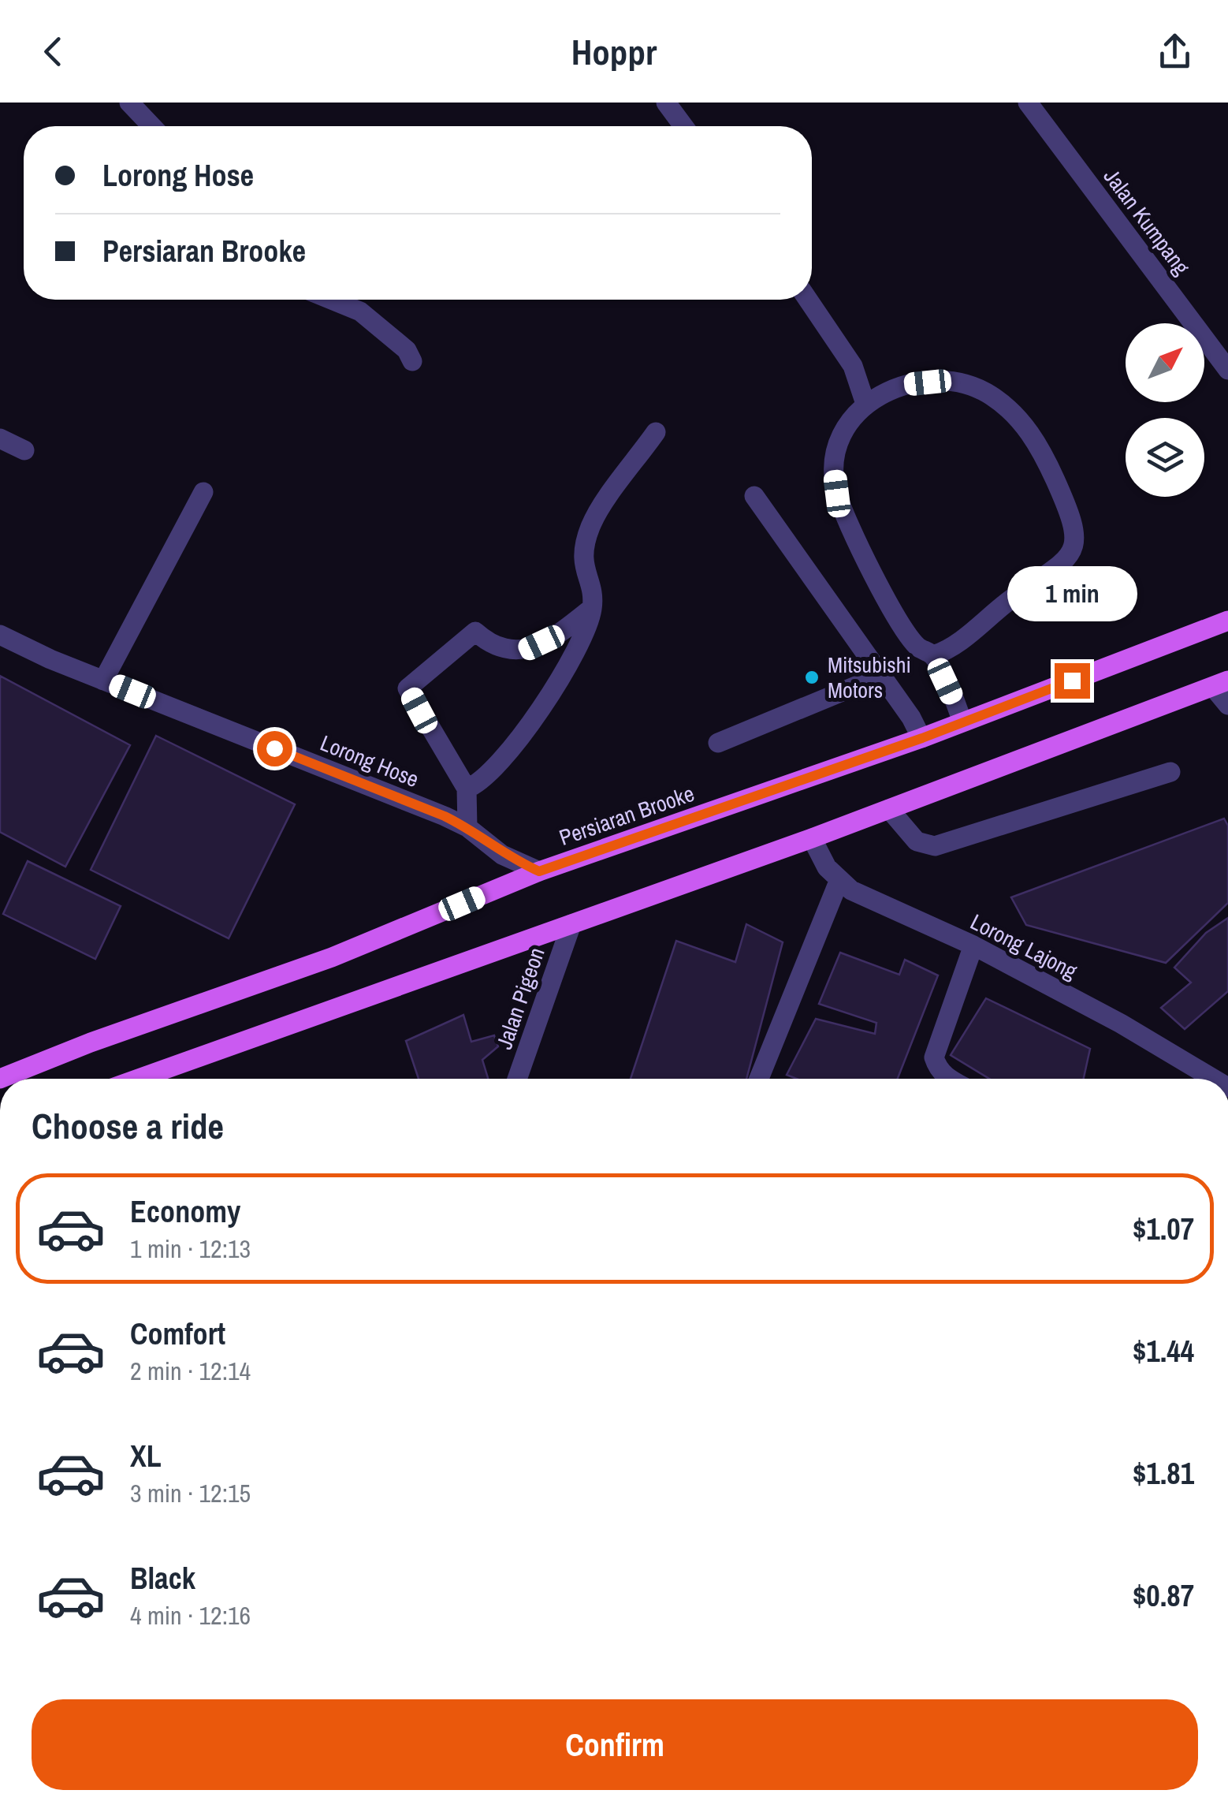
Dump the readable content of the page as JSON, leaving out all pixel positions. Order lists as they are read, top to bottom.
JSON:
{
  "streets": {
    "main road": ["Persiaran Brooke"],
    "street": [
      "Jalan Kumpang",
      "Lorong Hose",
      "Lorong Lajong",
      "Jalan Pigeon"
    ]
  },
  "crossings": [
    ["Lorong Hose", "Persiaran Brooke"]
  ],
  "places": ["Mitsubishi Motors"],
  "north": "top right",
  "page": {
    "header": "Hoppr",
    "banner": ["Lorong Hose", "Persiaran Brooke"],
    "bubble": "1 min",
    "heading": "Choose a ride",
    "list": [
      {
        "name": "Economy",
        "note": "1 min · 12:13",
        "value": "$1.07"
      },
      {
        "name": "Comfort",
        "note": "2 min · 12:14",
        "value": "$1.44"
      },
      {
        "name": "XL",
        "note": "3 min · 12:15",
        "value": "$1.81"
      },
      {
        "name": "Black",
        "note": "4 min · 12:16",
        "value": "$0.87"
      }
    ],
    "buttons": "Confirm"
  }
}
